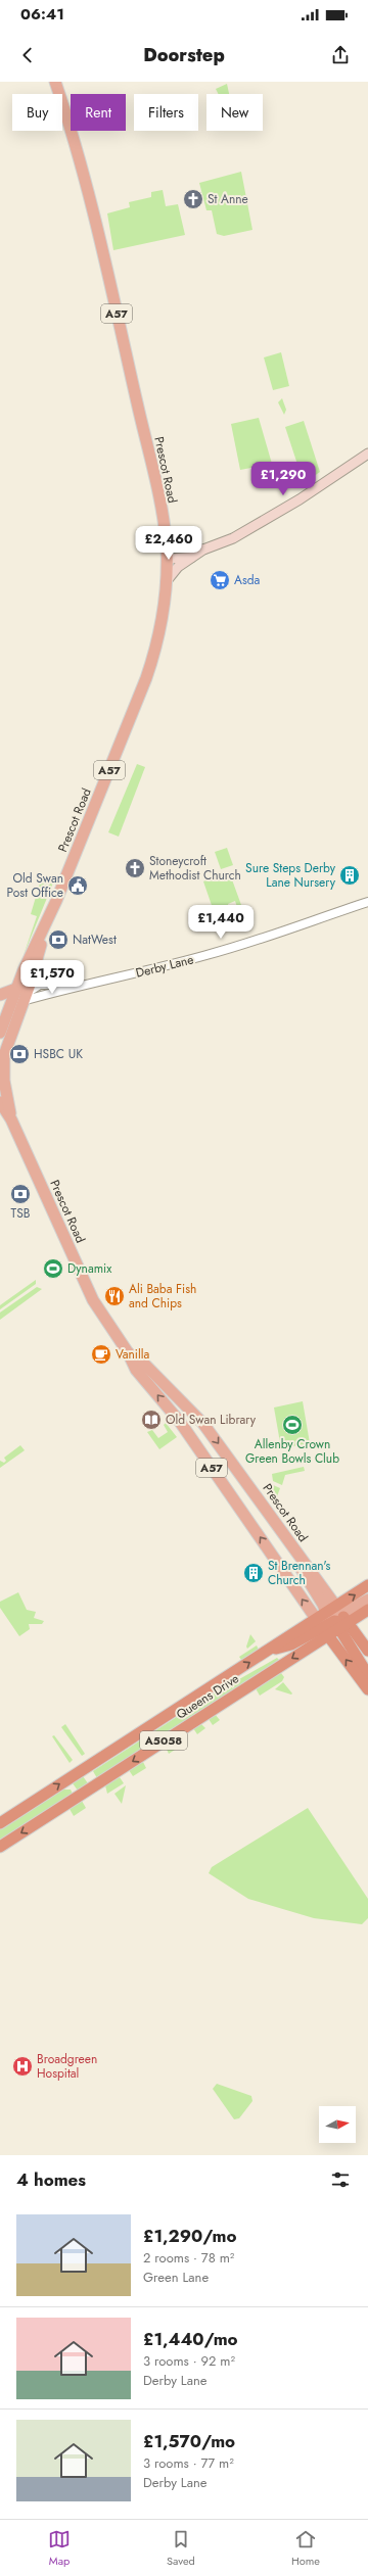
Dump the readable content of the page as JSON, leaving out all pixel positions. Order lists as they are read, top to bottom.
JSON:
{
  "streets": {
    "highway": ["A57", "Queens Drive", "A5058"],
    "main road": ["Prescot Road"],
    "street": ["Derby Lane"]
  },
  "crossings": [
    ["A57", "Prescot Road"],
    ["A57", "Queens Drive"],
    ["A57", "A5058"],
    ["Prescot Road", "Derby Lane"],
    ["Prescot Road", "Queens Drive"],
    ["Prescot Road", "A5058"],
    ["Queens Drive", "A5058"]
  ],
  "places": {
    "church": ["St Anne", "Stoneycroft Methodist Church"],
    "supermarket": ["Asda"],
    "building": ["Sure Steps Derby Lane Nursery", "St Brennan's Church"],
    "public building": ["Old Swan Post Office"],
    "bank": ["NatWest", "HSBC UK", "TSB"],
    "sports": ["Dynamix", "Allenby Crown Green Bowls Club"],
    "restaurant": ["Ali Baba Fish and Chips"],
    "cafe": ["Vanilla"],
    "library": ["Old Swan Library"],
    "hospital": ["Broadgreen Hospital"]
  },
  "north": "right",
  "page": {
    "status": "06:41",
    "header": "Doorstep",
    "chip": [
      "Buy",
      "Rent",
      "Filters",
      "New"
    ],
    "price": [
      "£1,290",
      "£2,460",
      "£1,440",
      "£1,570"
    ],
    "heading": "4 homes",
    "list": [
      {
        "name": "£1,290/mo",
        "note": "2 rooms · 78 m² · Green Lane"
      },
      {
        "name": "£1,440/mo",
        "note": "3 rooms · 92 m² · Derby Lane"
      },
      {
        "name": "£1,570/mo",
        "note": "3 rooms · 77 m² · Derby Lane"
      }
    ],
    "tabs": ["Map", "Saved", "Home"]
  }
}
